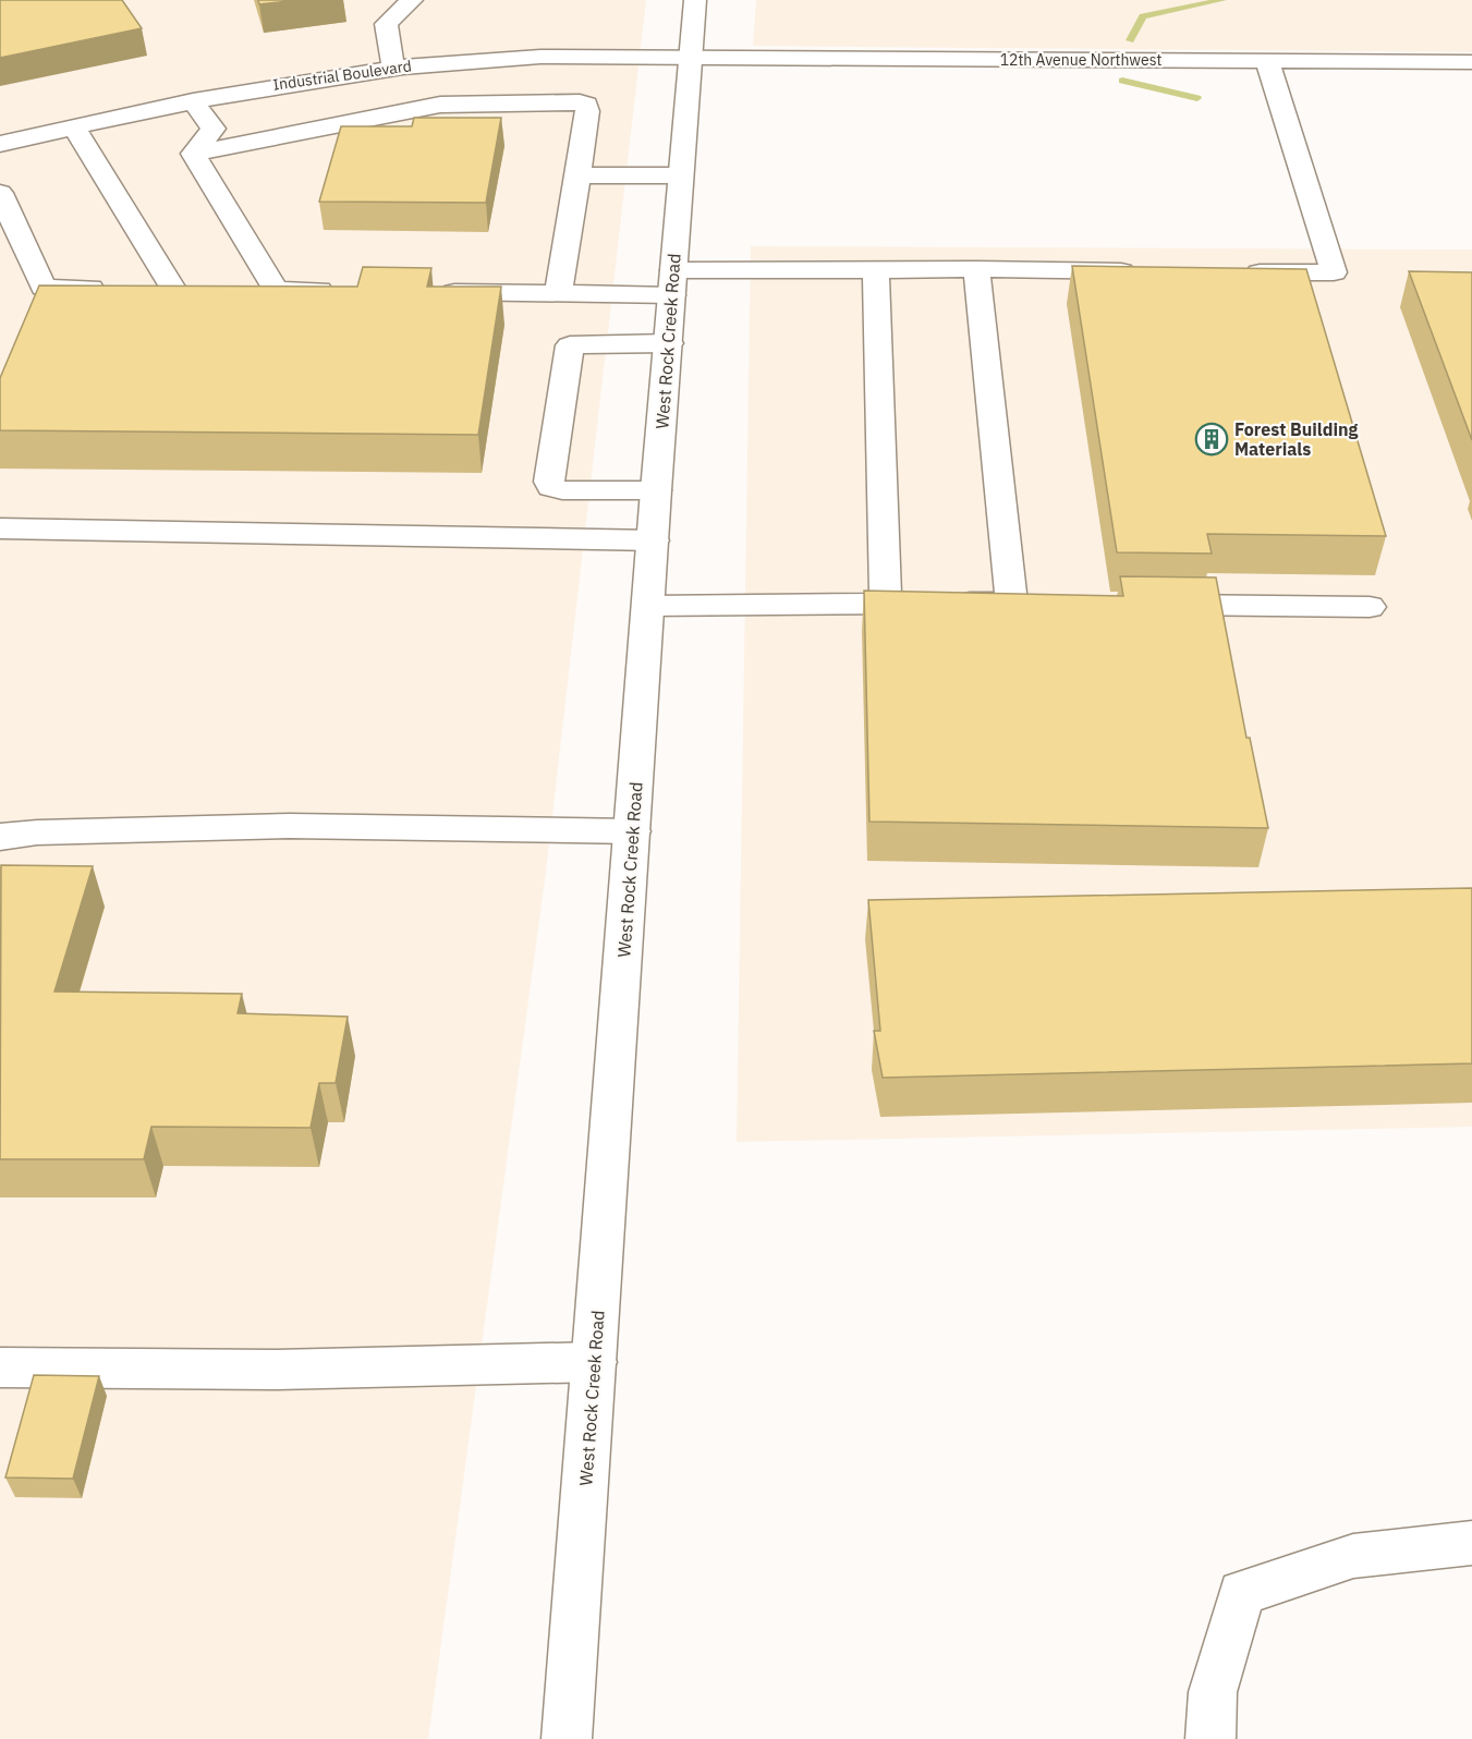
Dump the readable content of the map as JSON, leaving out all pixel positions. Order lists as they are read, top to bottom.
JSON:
{
  "streets": {
    "main road": ["12th Avenue Northwest", "Industrial Boulevard", "West Rock Creek Road"]
  },
  "crossings": [
    ["12th Avenue Northwest", "Industrial Boulevard"],
    ["12th Avenue Northwest", "West Rock Creek Road"],
    ["Industrial Boulevard", "West Rock Creek Road"]
  ],
  "places": {
    "building": ["Forest Building Materials"]
  }
}
